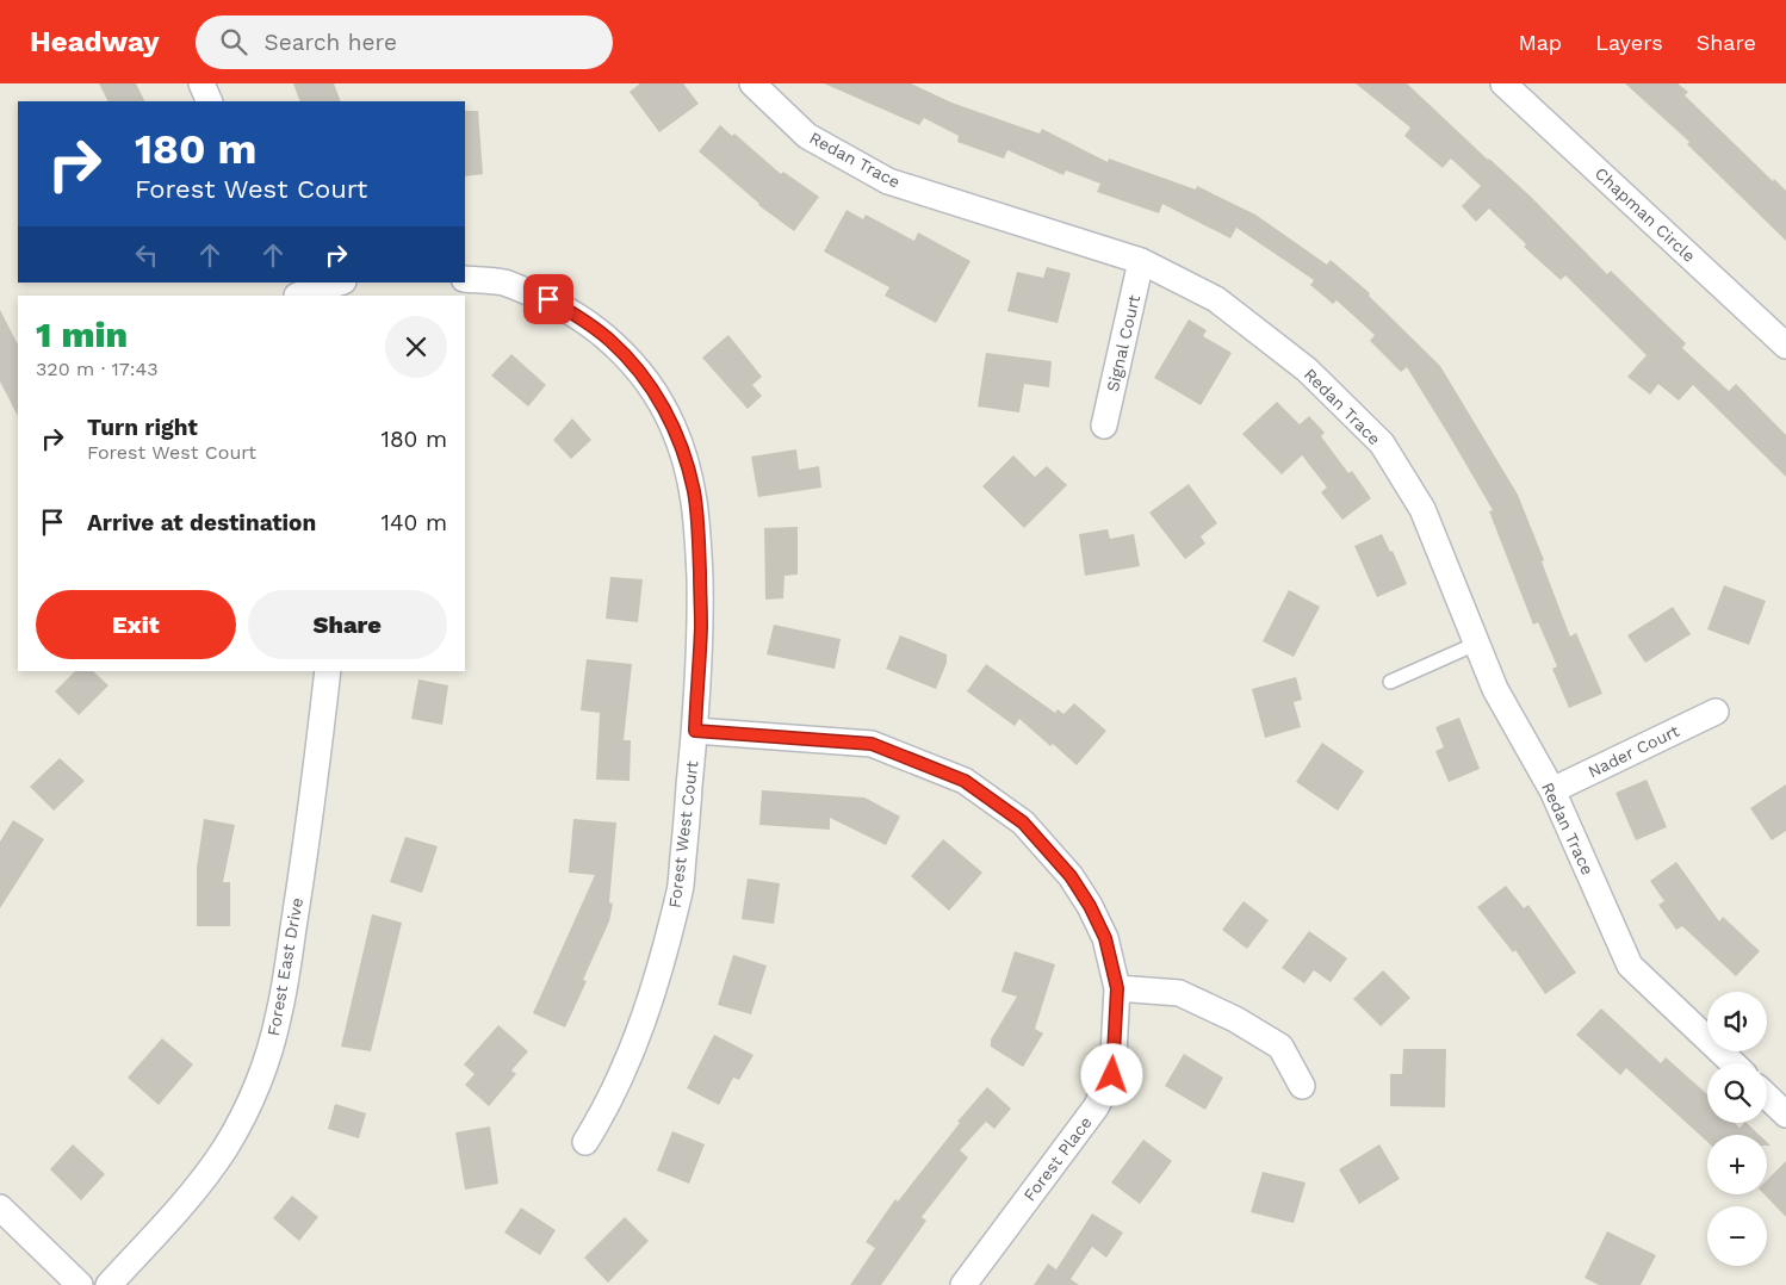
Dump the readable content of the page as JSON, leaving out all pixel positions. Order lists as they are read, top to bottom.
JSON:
{
  "streets": {
    "street": [
      "Redan Trace",
      "Chapman Circle",
      "Signal Court",
      "Nader Court",
      "Forest West Court",
      "Forest East Drive",
      "Forest Place"
    ]
  },
  "crossings": [
    ["Redan Trace", "Signal Court"],
    ["Redan Trace", "Nader Court"],
    ["Forest West Court", "Forest Place"]
  ],
  "page": {
    "header": "Headway",
    "search": "Search here",
    "nav": ["Map", "Layers", "Share"],
    "turn": ["180 m", "Forest West Court"],
    "heading": ["1 min", "320 m · 17:43"],
    "list": [
      {
        "name": "Turn right",
        "note": "Forest West Court",
        "value": "180 m"
      },
      {
        "name": "Arrive at destination",
        "value": "140 m"
      }
    ],
    "buttons": ["Exit", "Share"],
    "map_buttons": ["+", "−"]
  }
}
